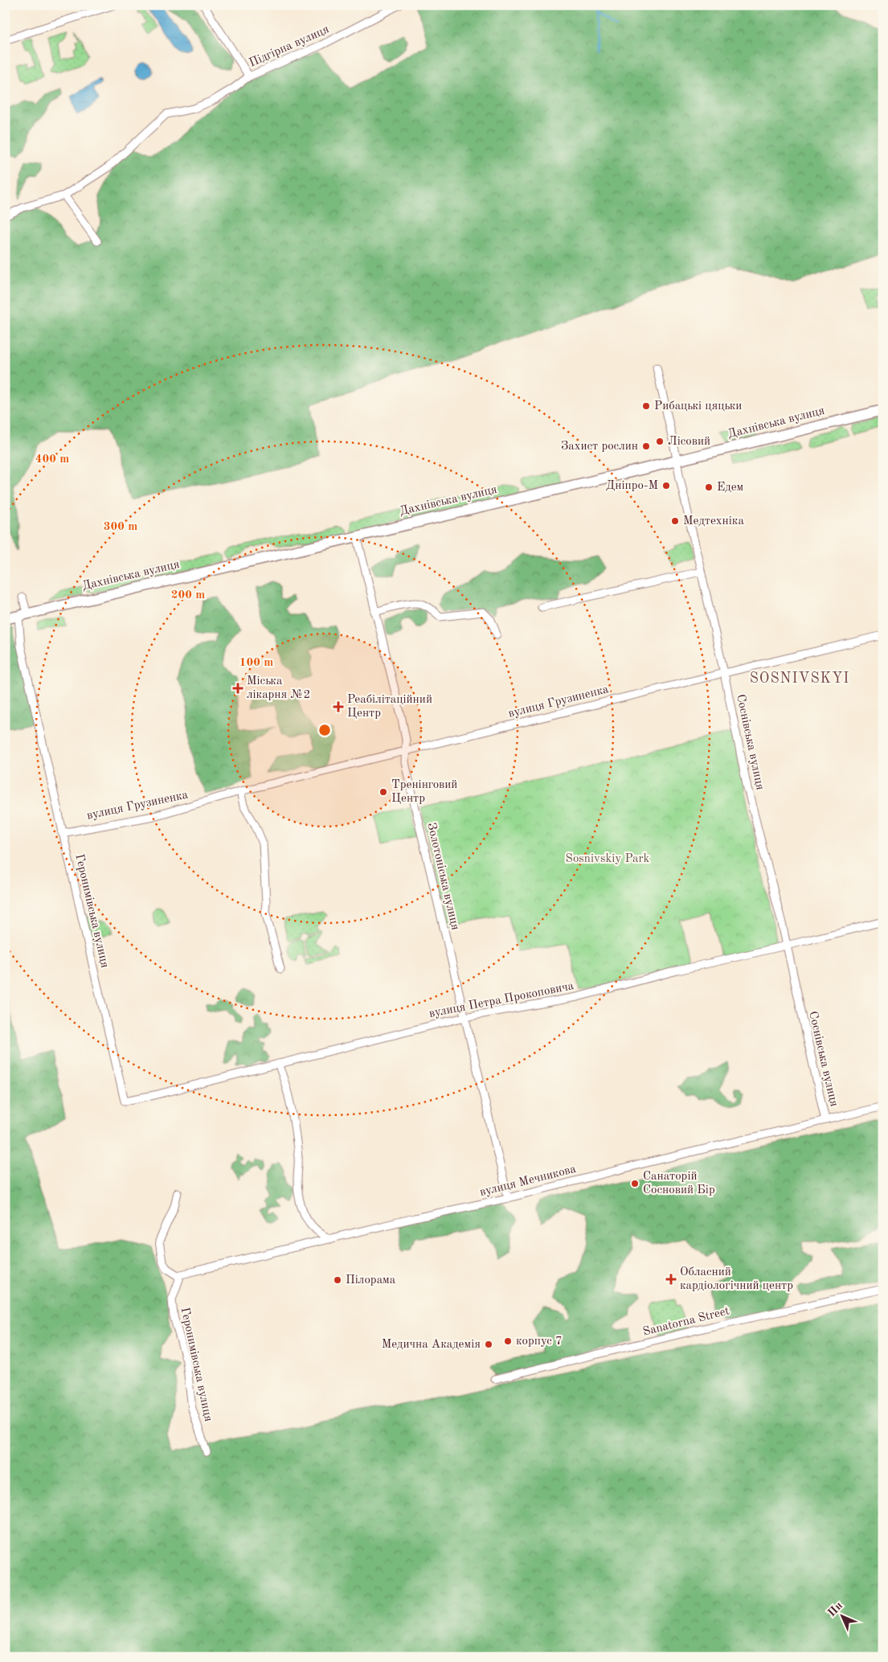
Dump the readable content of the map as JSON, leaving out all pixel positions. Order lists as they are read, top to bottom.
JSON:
{
  "streets": {
    "main road": ["Дахнівська вулиця"],
    "street": [
      "Підгірна вулиця",
      "вулиця Грузиненка",
      "Соснівська вулиця",
      "Золотоніська вулиця",
      "Геронимівська вулиця",
      "вулиця Петра Прокоповича",
      "вулиця Мечникова",
      "Sanatorna Street"
    ]
  },
  "crossings": [
    ["Дахнівська вулиця", "Соснівська вулиця"],
    ["Дахнівська вулиця", "Золотоніська вулиця"],
    ["Дахнівська вулиця", "Геронимівська вулиця"],
    ["вулиця Грузиненка", "Соснівська вулиця"],
    ["вулиця Грузиненка", "Золотоніська вулиця"],
    ["вулиця Грузиненка", "Геронимівська вулиця"],
    ["Соснівська вулиця", "вулиця Петра Прокоповича"],
    ["Соснівська вулиця", "вулиця Мечникова"],
    ["Золотоніська вулиця", "вулиця Петра Прокоповича"],
    ["Золотоніська вулиця", "вулиця Мечникова"],
    ["Геронимівська вулиця", "вулиця Петра Прокоповича"],
    ["Геронимівська вулиця", "вулиця Мечникова"]
  ],
  "districts": ["SOSNIVSKYI"],
  "parks": ["Sosnivskiy Park"],
  "places": {
    "other": [
      "Рибацькі цяцьки",
      "Лісовий",
      "Захист рослин",
      "Дніпро-М",
      "Едем",
      "Медтехніка",
      "Тренінговий Центр",
      "Санаторій Сосновий Бір",
      "Пілорама",
      "корпус 7",
      "Медична Академія"
    ],
    "health": ["Міська лікарня №2", "Реабілітаційний Центр", "Обласний кардіологічний центр"]
  },
  "north": "top left",
  "rings": [
    "400 m",
    "300 m",
    "200 m",
    "100 m"
  ]
}
